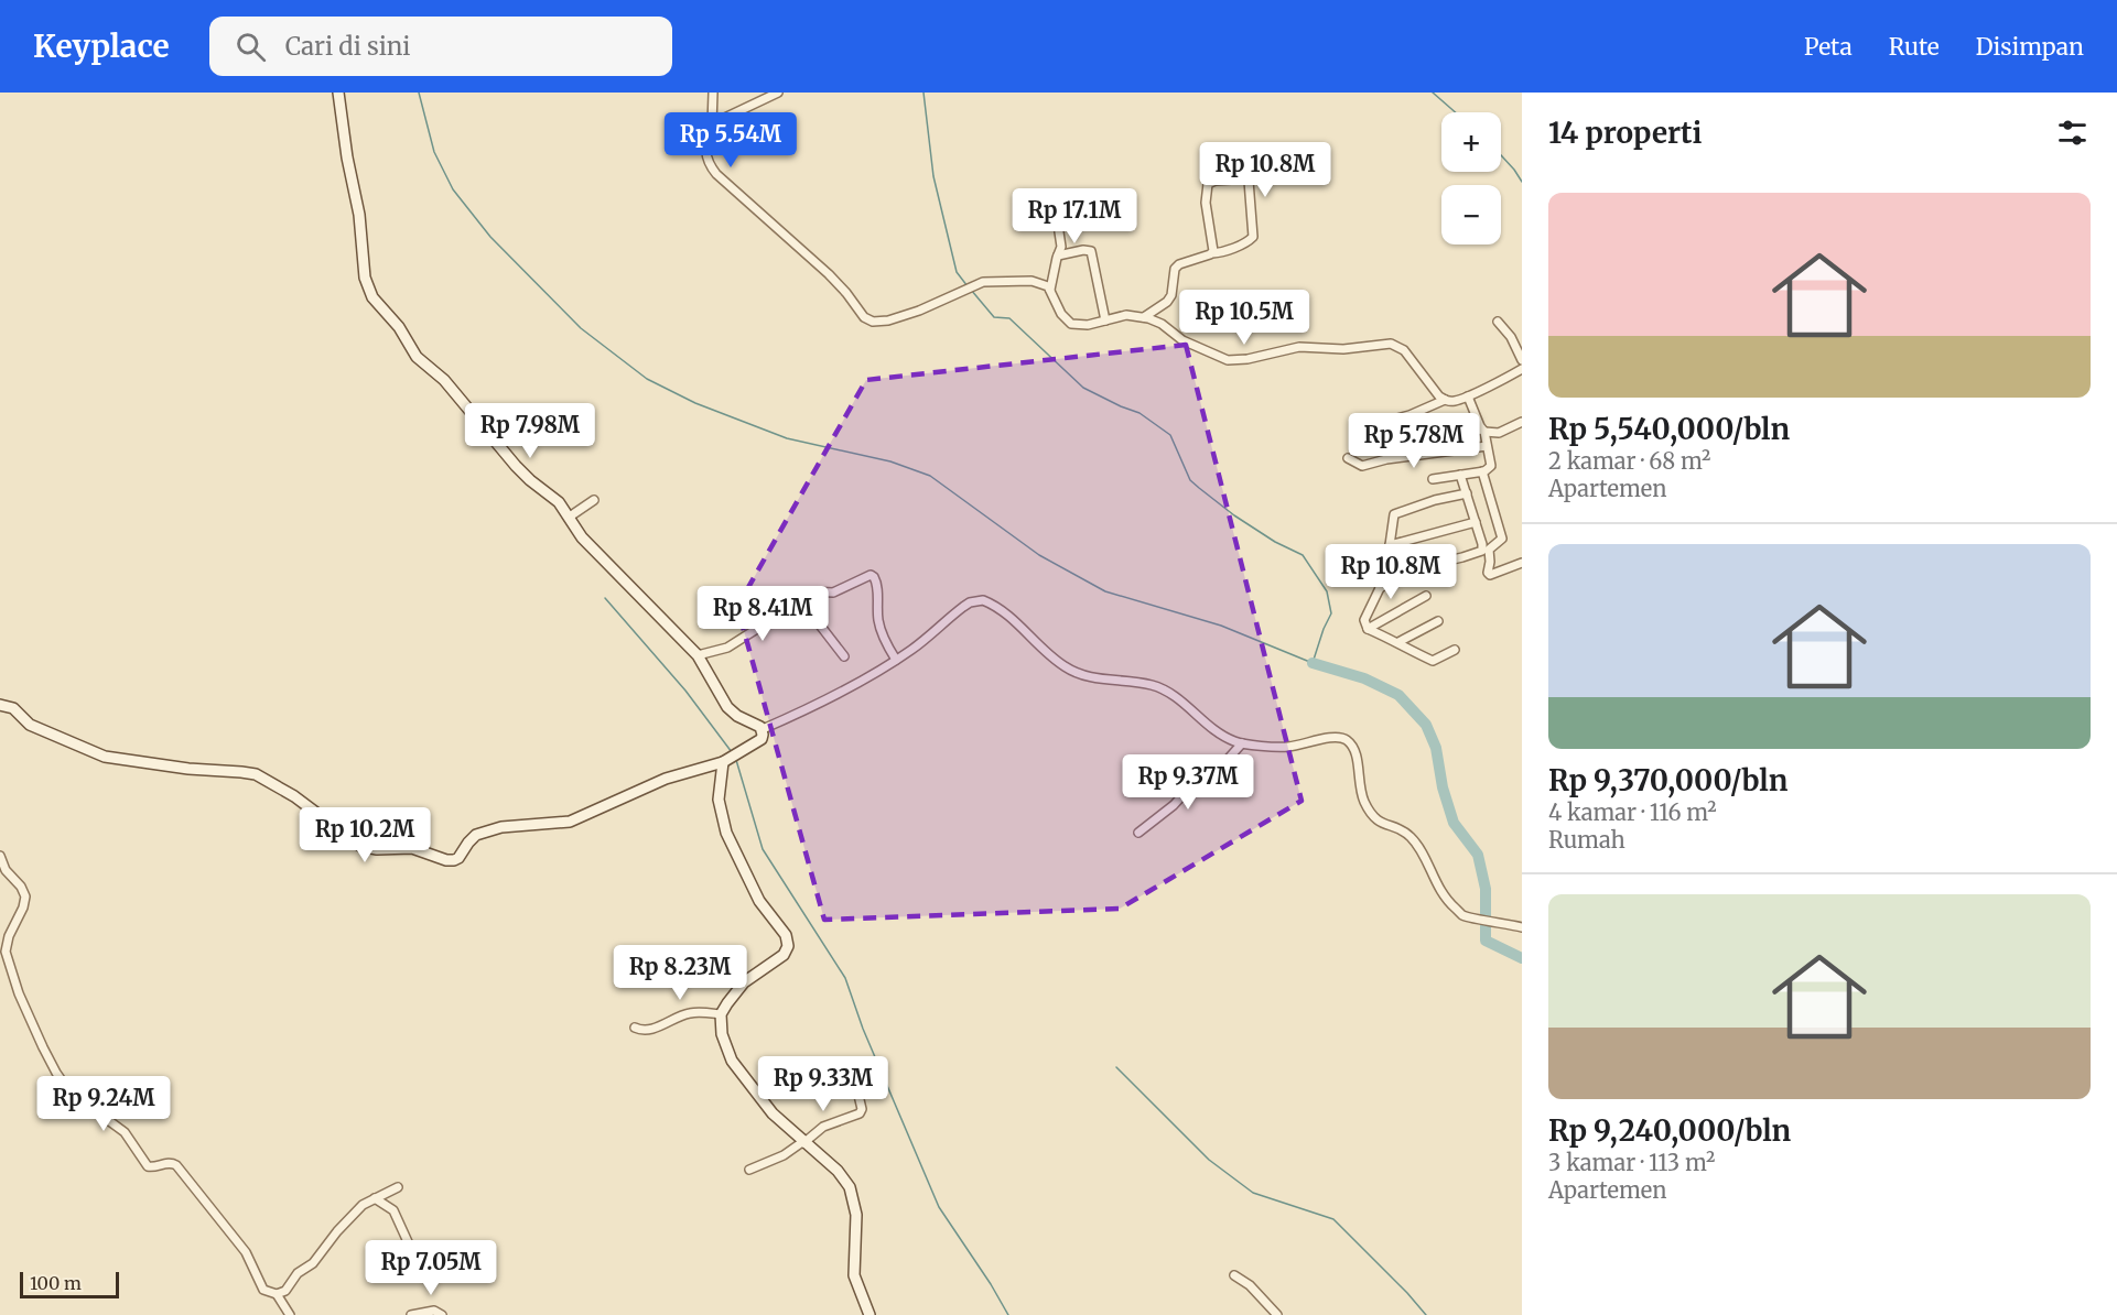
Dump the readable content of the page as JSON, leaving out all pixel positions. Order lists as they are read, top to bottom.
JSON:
{
  "scale_bar": "100 m",
  "page": {
    "header": "Keyplace",
    "search": "Cari di sini",
    "nav": ["Peta", "Rute", "Disimpan"],
    "heading": "14 properti",
    "map_buttons": ["+", "−"],
    "price": [
      "Rp 5.54M",
      "Rp 10.8M",
      "Rp 17.1M",
      "Rp 10.5M",
      "Rp 7.98M",
      "Rp 5.78M",
      "Rp 10.8M",
      "Rp 8.41M",
      "Rp 9.37M",
      "Rp 10.2M",
      "Rp 8.23M",
      "Rp 9.33M",
      "Rp 9.24M",
      "Rp 7.05M"
    ],
    "list": [
      {
        "name": "Rp 5,540,000/bln",
        "note": "2 kamar · 68 m² · Apartemen"
      },
      {
        "name": "Rp 9,370,000/bln",
        "note": "4 kamar · 116 m² · Rumah"
      },
      {
        "name": "Rp 9,240,000/bln",
        "note": "3 kamar · 113 m² · Apartemen"
      }
    ],
    "scale": "100 m"
  }
}
